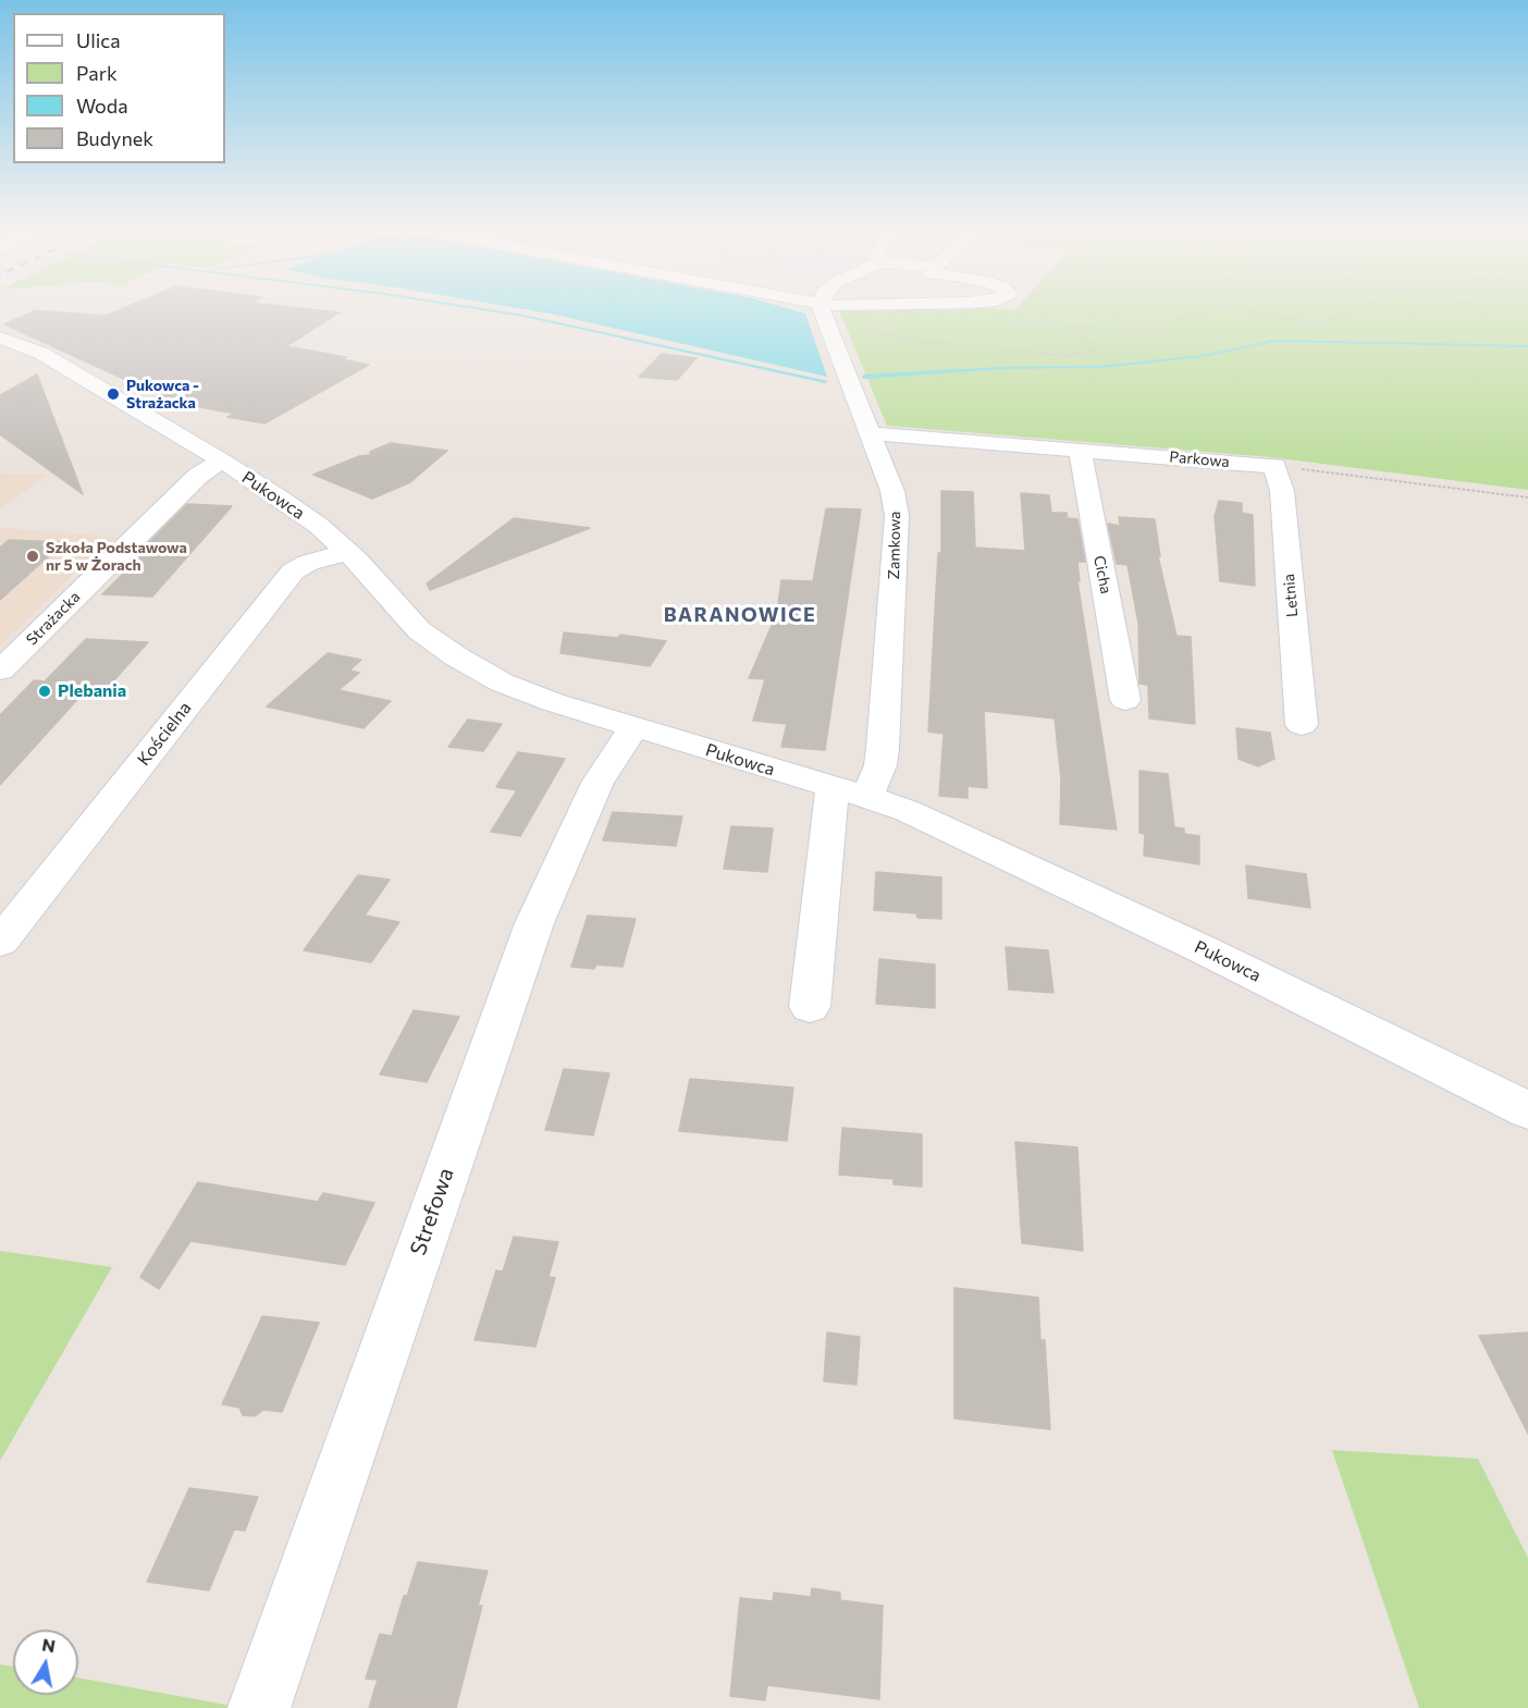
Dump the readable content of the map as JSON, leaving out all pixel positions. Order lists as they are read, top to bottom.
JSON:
{
  "streets": {
    "street": [
      "Parkowa",
      "Pukowca",
      "Zamkowa",
      "Cicha",
      "Letnia",
      "Strażacka",
      "Kościelna",
      "Strefowa"
    ]
  },
  "crossings": [
    ["Parkowa", "Zamkowa"],
    ["Parkowa", "Cicha"],
    ["Parkowa", "Letnia"],
    ["Pukowca", "Zamkowa"],
    ["Pukowca", "Strażacka"],
    ["Pukowca", "Kościelna"],
    ["Pukowca", "Strefowa"]
  ],
  "districts": ["BARANOWICE"],
  "places": ["Pukowca - Strażacka", "Szkoła Podstawowa nr 5 w Żorach", "Plebania"],
  "legend": [
    "Ulica",
    "Park",
    "Woda",
    "Budynek"
  ],
  "north": "top"
}
